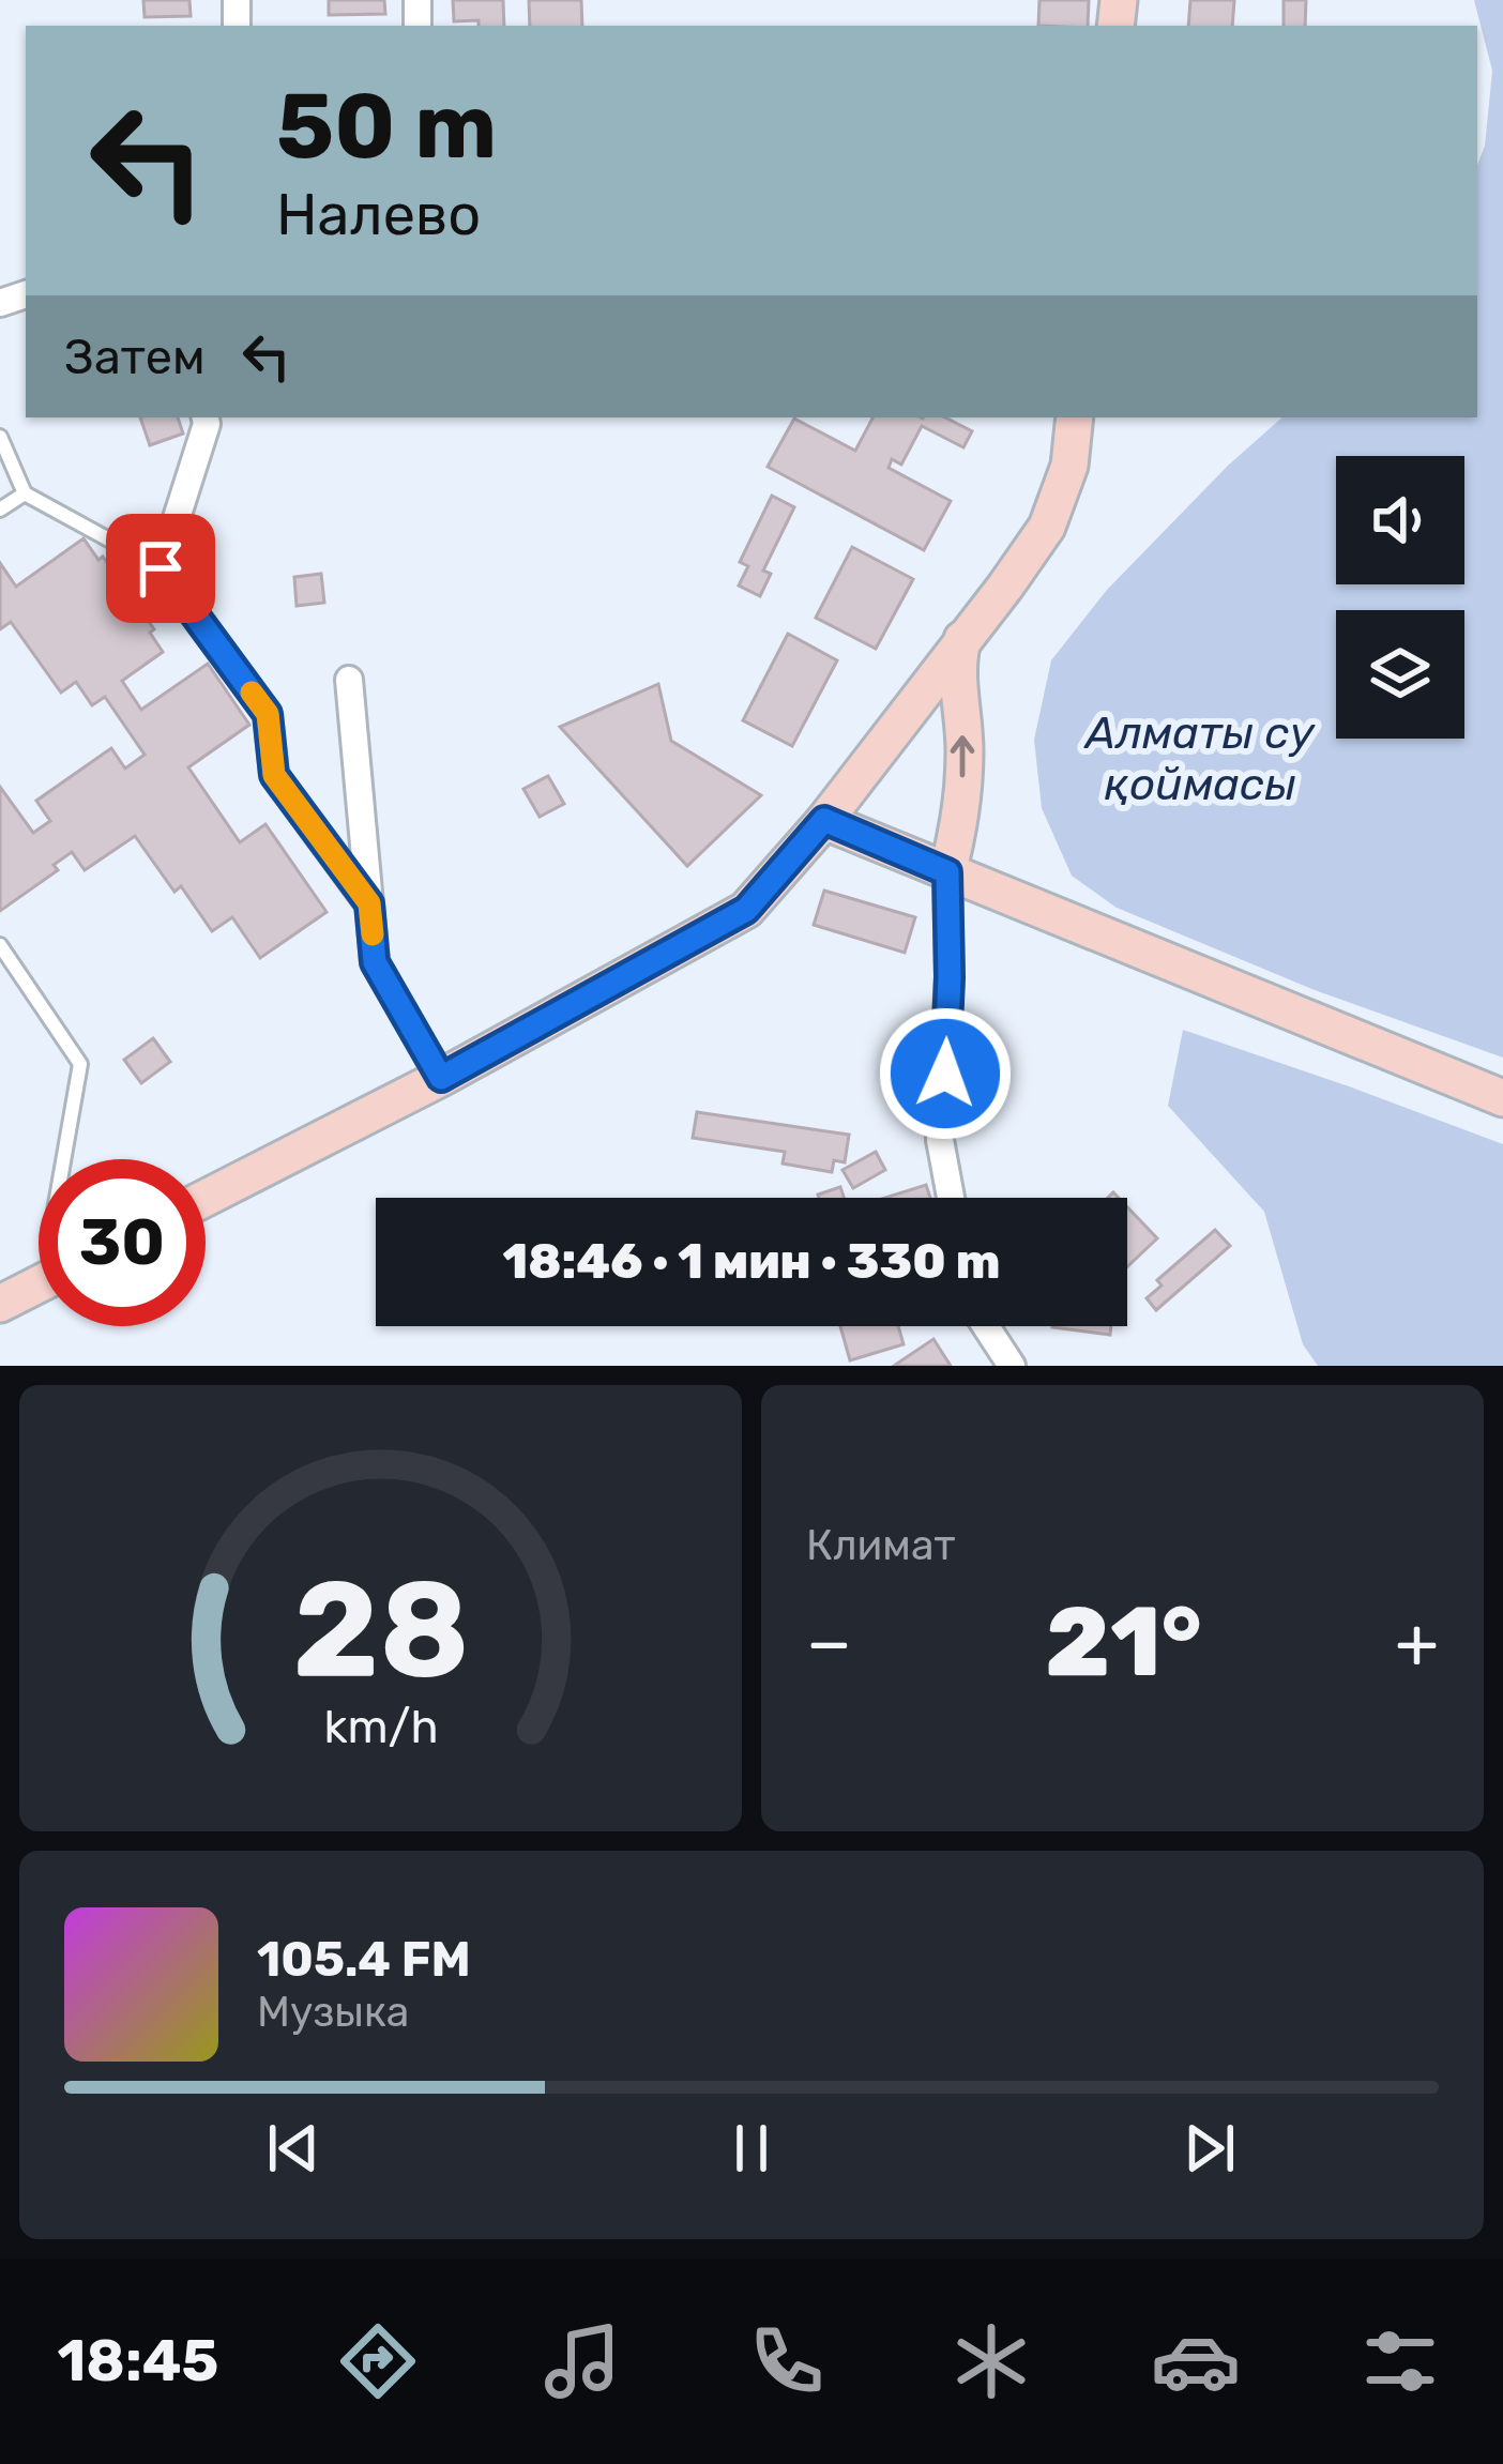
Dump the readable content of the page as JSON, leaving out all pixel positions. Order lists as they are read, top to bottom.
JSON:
{
  "water": ["Алматы су қоймасы"],
  "page": {
    "turn": ["50 m", "Налево"],
    "then": "Затем",
    "limit": "30",
    "trip": "18:46 · 1 мин · 330 m",
    "tile": "Климат",
    "heat": ["−", "21°", "+"],
    "song": ["105.4 FM", "Музыка"],
    "tabs": "18:45",
    "gauge": ["28", "km/h"]
  }
}
